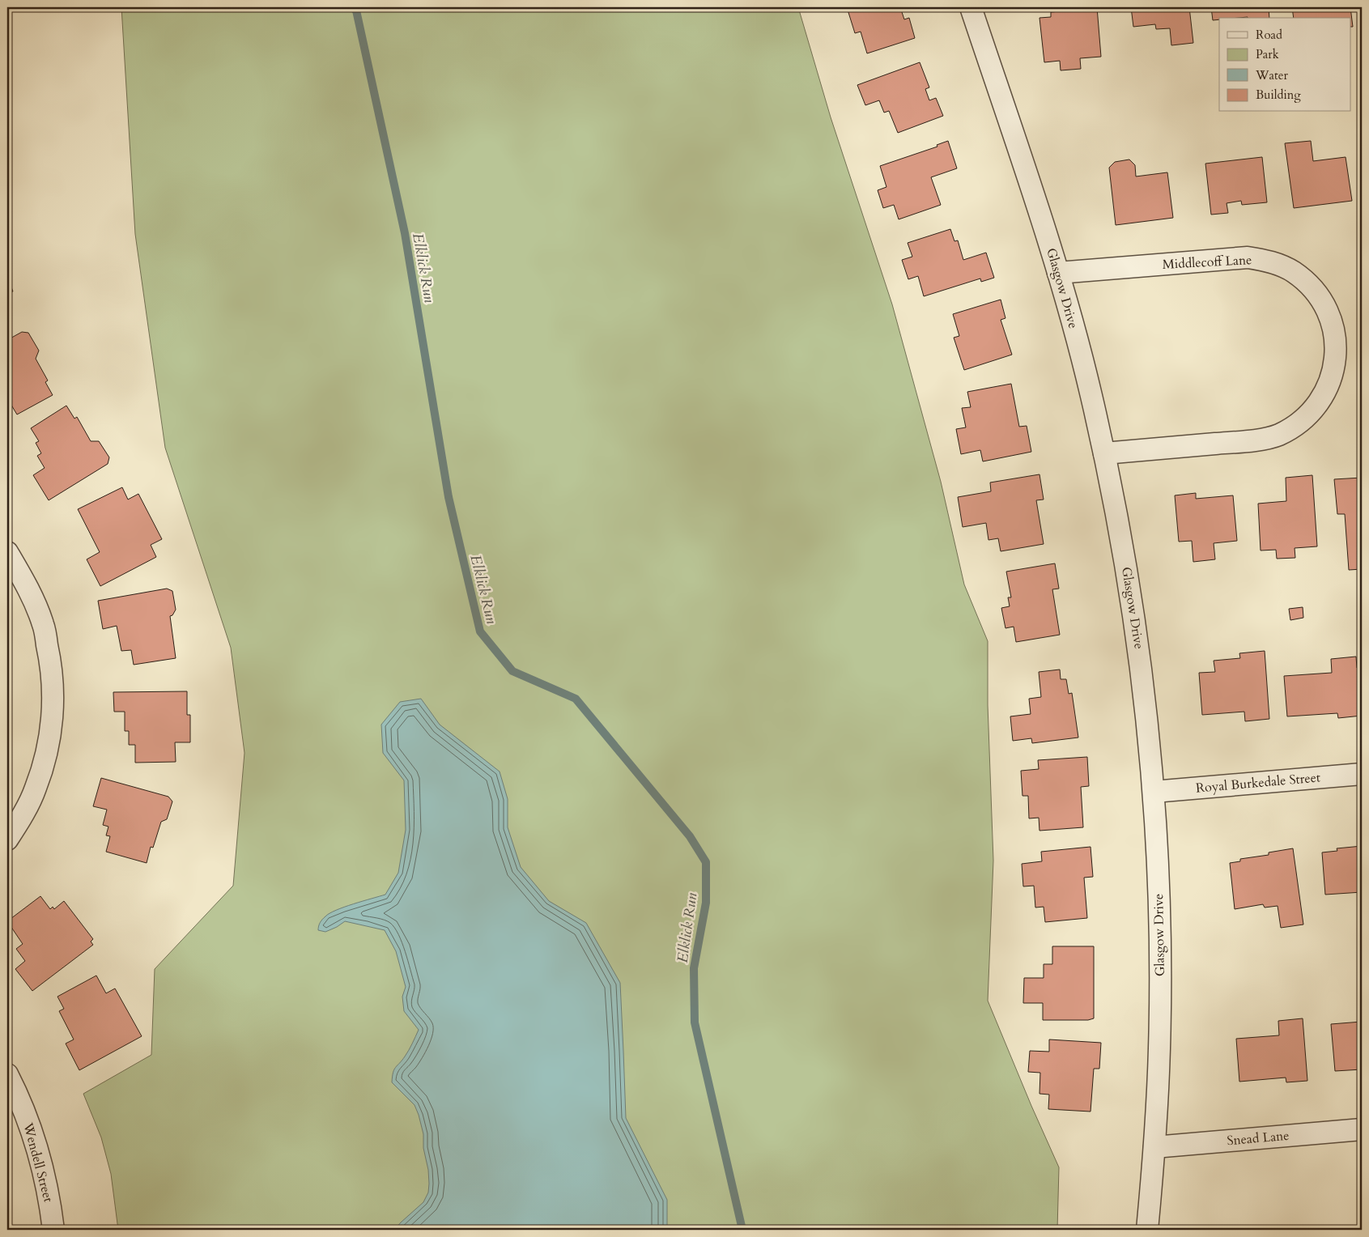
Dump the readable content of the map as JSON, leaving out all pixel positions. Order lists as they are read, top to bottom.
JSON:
{
  "streets": {
    "street": [
      "Middlecoff Lane",
      "Glasgow Drive",
      "Royal Burkedale Street",
      "Snead Lane",
      "Wendell Street"
    ]
  },
  "crossings": [
    ["Middlecoff Lane", "Glasgow Drive"],
    ["Glasgow Drive", "Royal Burkedale Street"],
    ["Glasgow Drive", "Snead Lane"]
  ],
  "water": ["Elklick Run"],
  "legend": [
    "Road",
    "Park",
    "Water",
    "Building"
  ]
}
